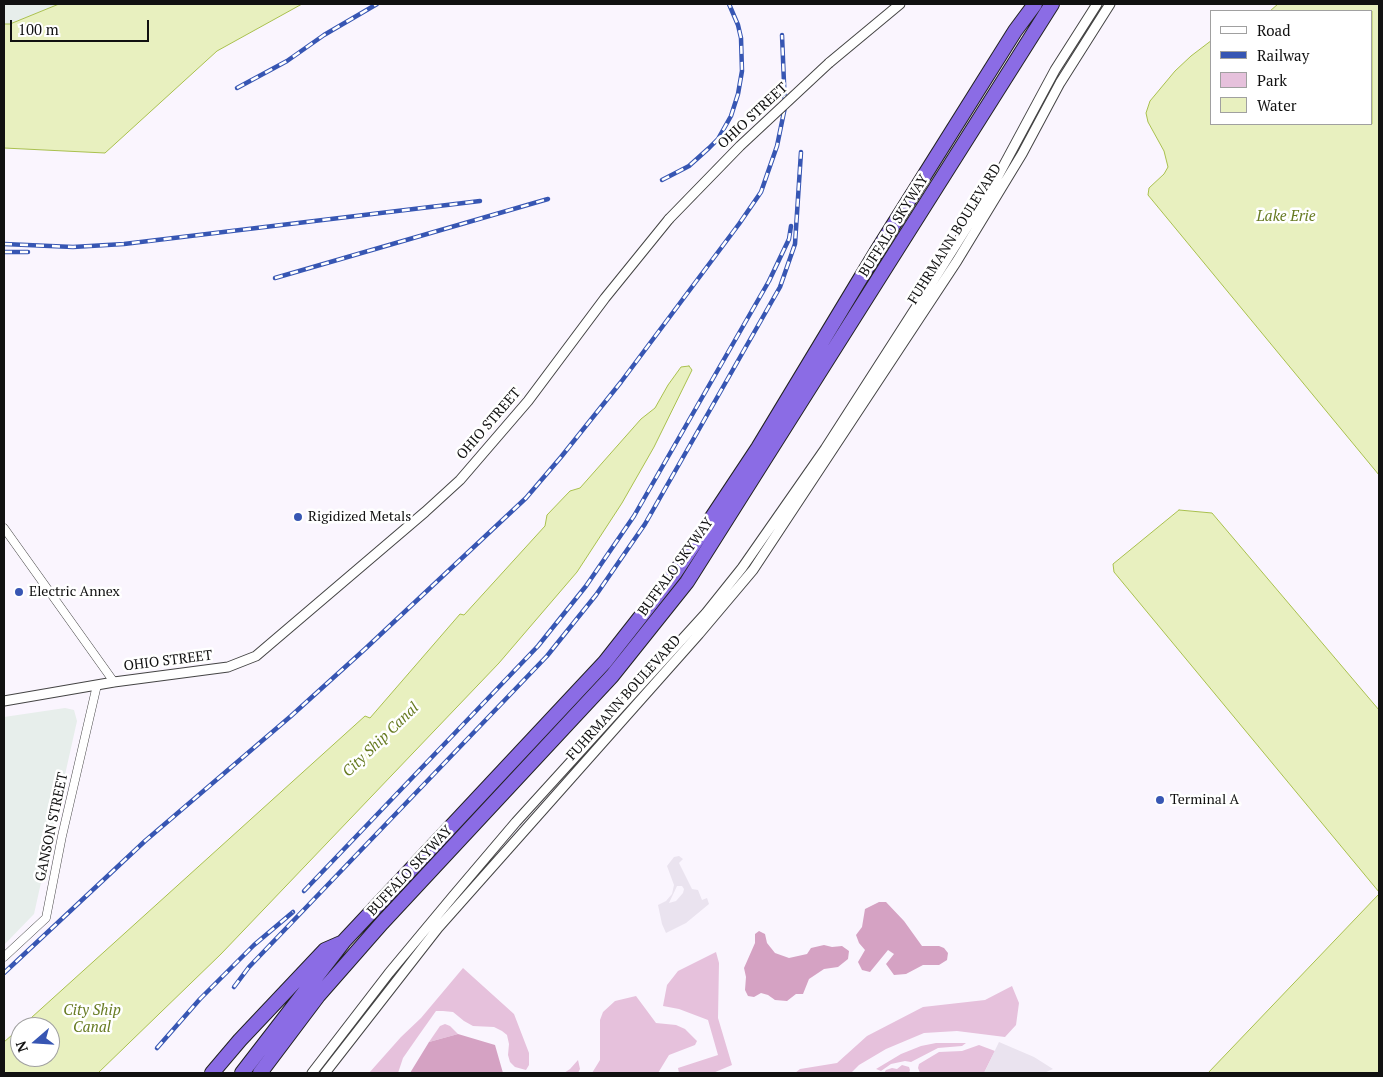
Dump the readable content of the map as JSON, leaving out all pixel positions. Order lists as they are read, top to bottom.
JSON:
{
  "streets": {
    "highway": ["BUFFALO SKYWAY"],
    "street": ["OHIO STREET", "FUHRMANN BOULEVARD", "GANSON STREET"]
  },
  "crossings": [
    ["OHIO STREET", "GANSON STREET"]
  ],
  "water": ["Lake Erie", "City Ship Canal"],
  "places": ["Rigidized Metals", "Electric Annex", "Terminal A"],
  "legend": [
    "Road",
    "Railway",
    "Park",
    "Water"
  ],
  "scale_bar": "100 m",
  "north": "left"
}
